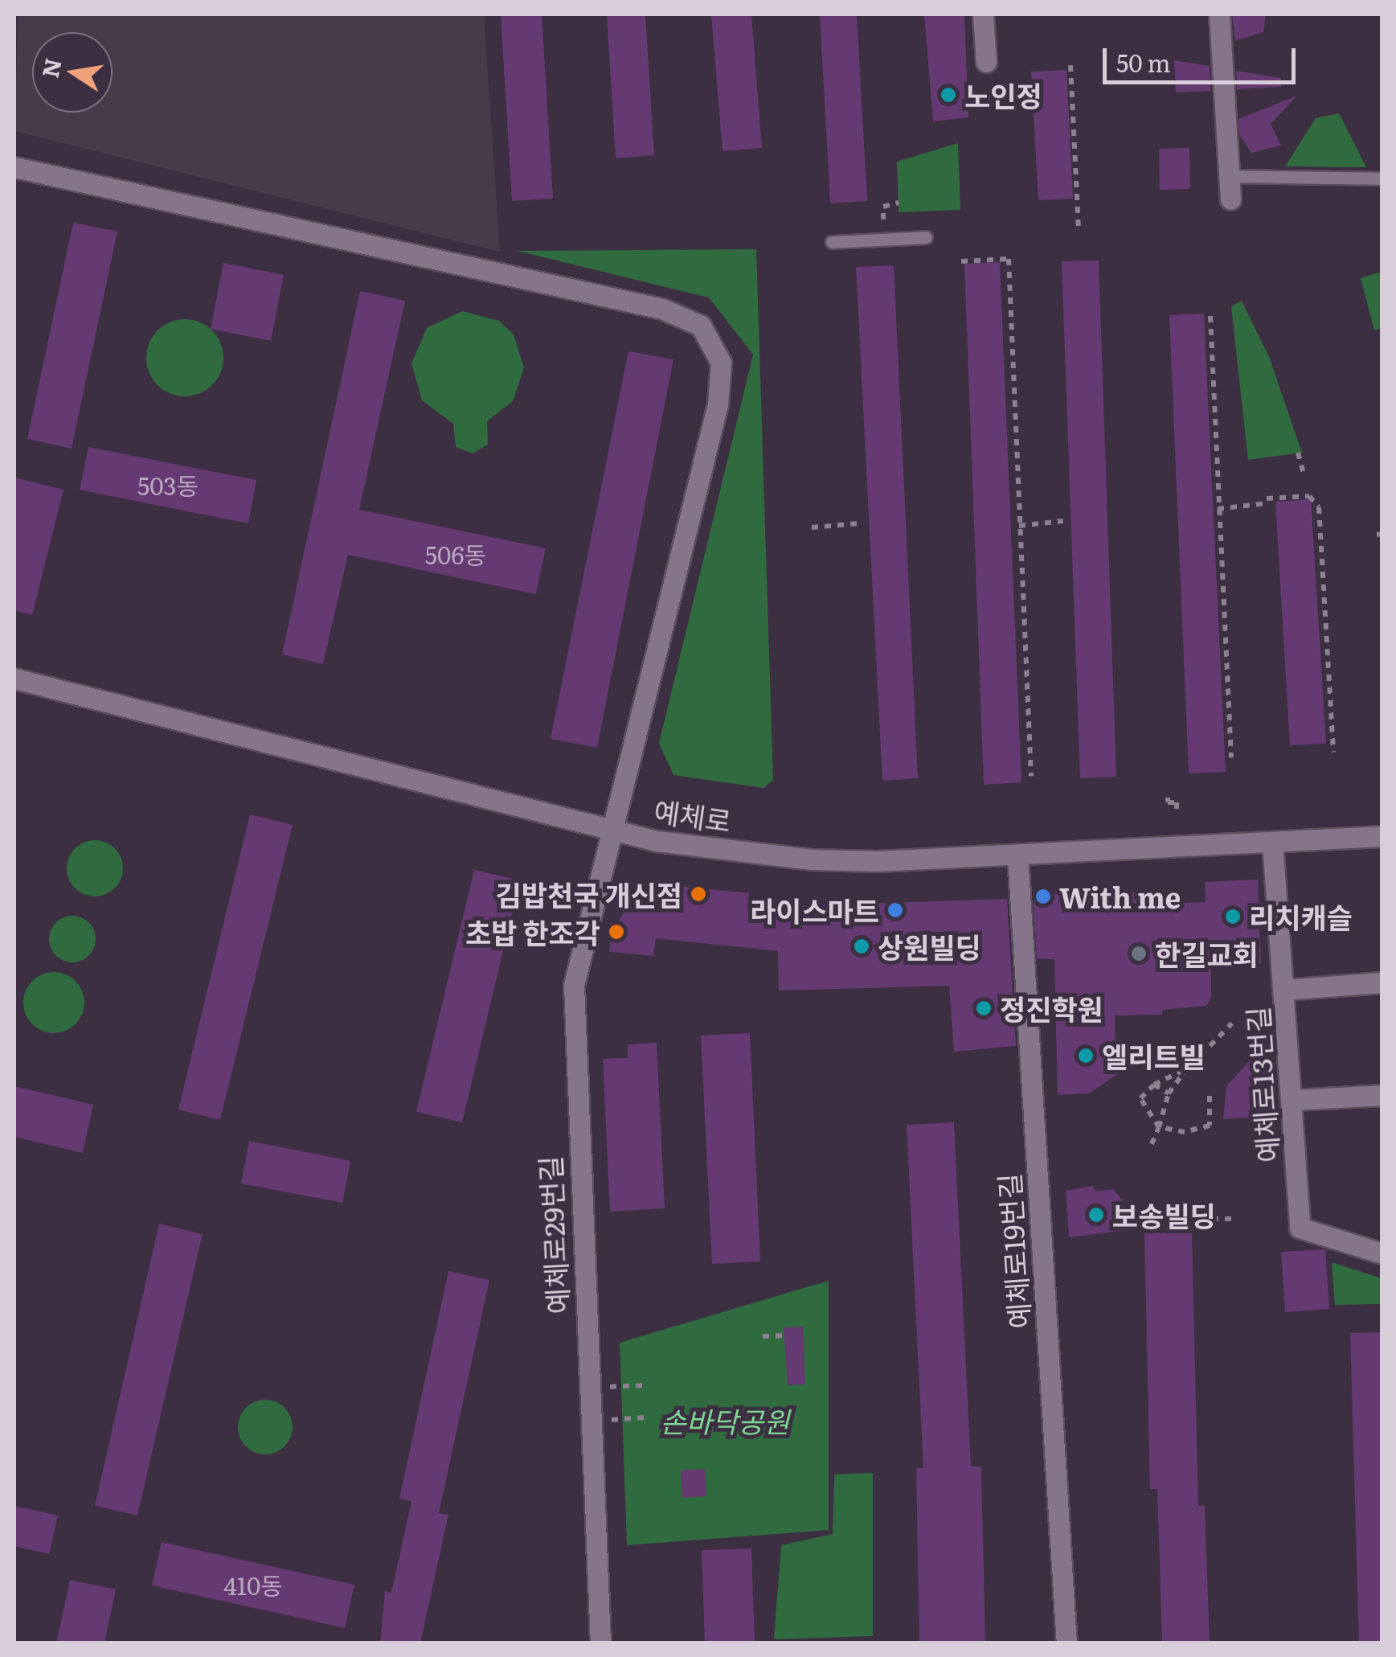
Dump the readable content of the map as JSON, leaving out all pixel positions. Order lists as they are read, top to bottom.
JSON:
{
  "streets": {
    "street": [
      "예체로",
      "예체로13번길",
      "예체로29번길",
      "예체로19번길"
    ]
  },
  "crossings": [
    ["예체로", "예체로13번길"],
    ["예체로", "예체로29번길"],
    ["예체로", "예체로19번길"]
  ],
  "parks": ["손바닥공원"],
  "places": [
    "노인정",
    "김밥천국 개신점",
    "With me",
    "라이스마트",
    "리치캐슬",
    "초밥 한조각",
    "상원빌딩",
    "한길교회",
    "정진학원",
    "엘리트빌",
    "보송빌딩"
  ],
  "house_numbers": ["503동", "506동", "410동"],
  "scale_bar": "50 m",
  "north": "left"
}
